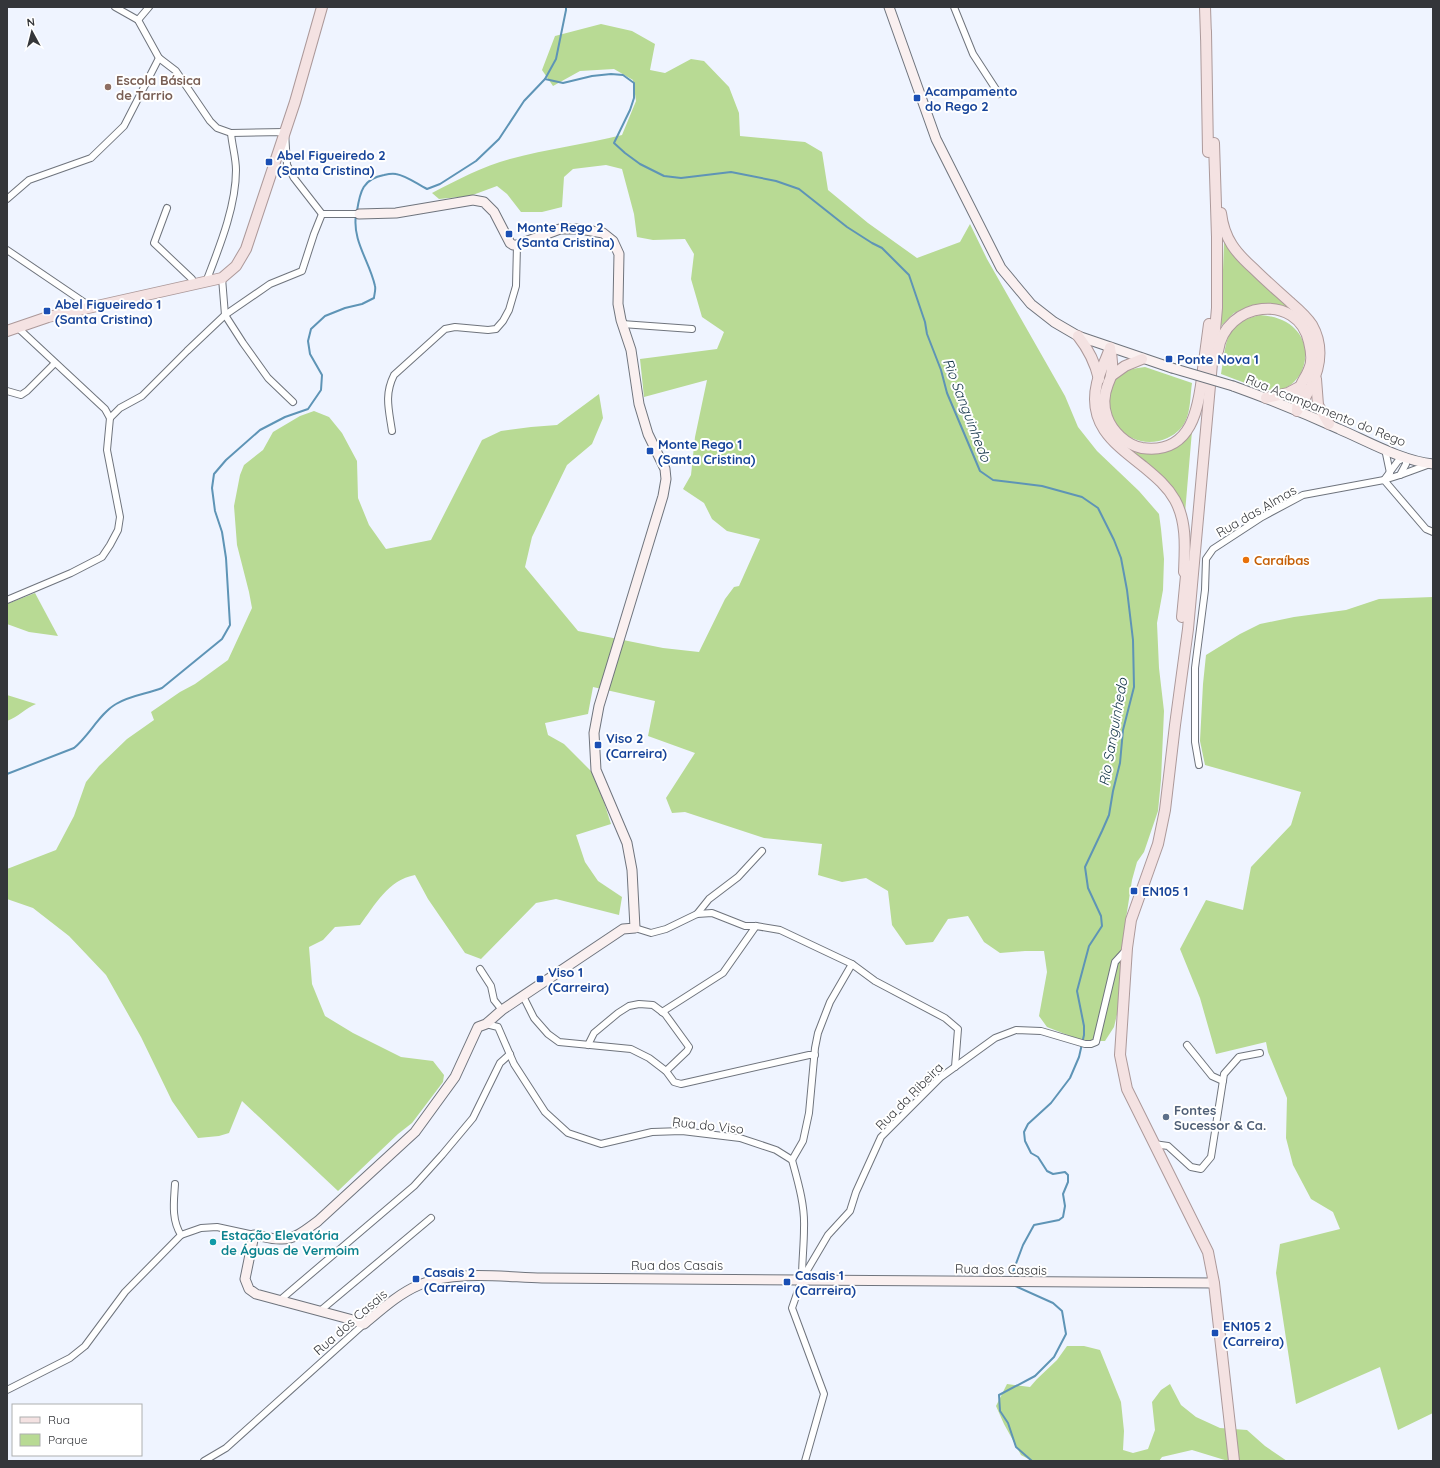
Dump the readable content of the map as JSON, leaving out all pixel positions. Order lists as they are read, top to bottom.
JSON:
{
  "streets": {
    "street": [
      "Rua Acampamento do Rego",
      "Rua das Almas",
      "Rua da Ribeira",
      "Rua do Viso",
      "Rua dos Casais"
    ]
  },
  "crossings": [
    ["Rua Acampamento do Rego", "Rua das Almas"],
    ["Rua da Ribeira", "Rua dos Casais"]
  ],
  "water": ["Rio Sanguinhedo"],
  "places": {
    "other": [
      "Escola Básica de Tarrio",
      "Caraíbas",
      "Fontes Sucessor & Ca.",
      "Estação Elevatória de Águas de Vermoim"
    ],
    "transit": [
      "Acampamento do Rego 2",
      "Abel Figueiredo 2 (Santa Cristina)",
      "Monte Rego 2 (Santa Cristina)",
      "Abel Figueiredo 1 (Santa Cristina)",
      "Ponte Nova 1",
      "Monte Rego 1 (Santa Cristina)",
      "Viso 2 (Carreira)",
      "EN105 1",
      "Viso 1 (Carreira)",
      "Casais 2 (Carreira)",
      "Casais 1 (Carreira)",
      "EN105 2 (Carreira)"
    ]
  },
  "legend": ["Rua", "Parque"],
  "north": "top"
}
